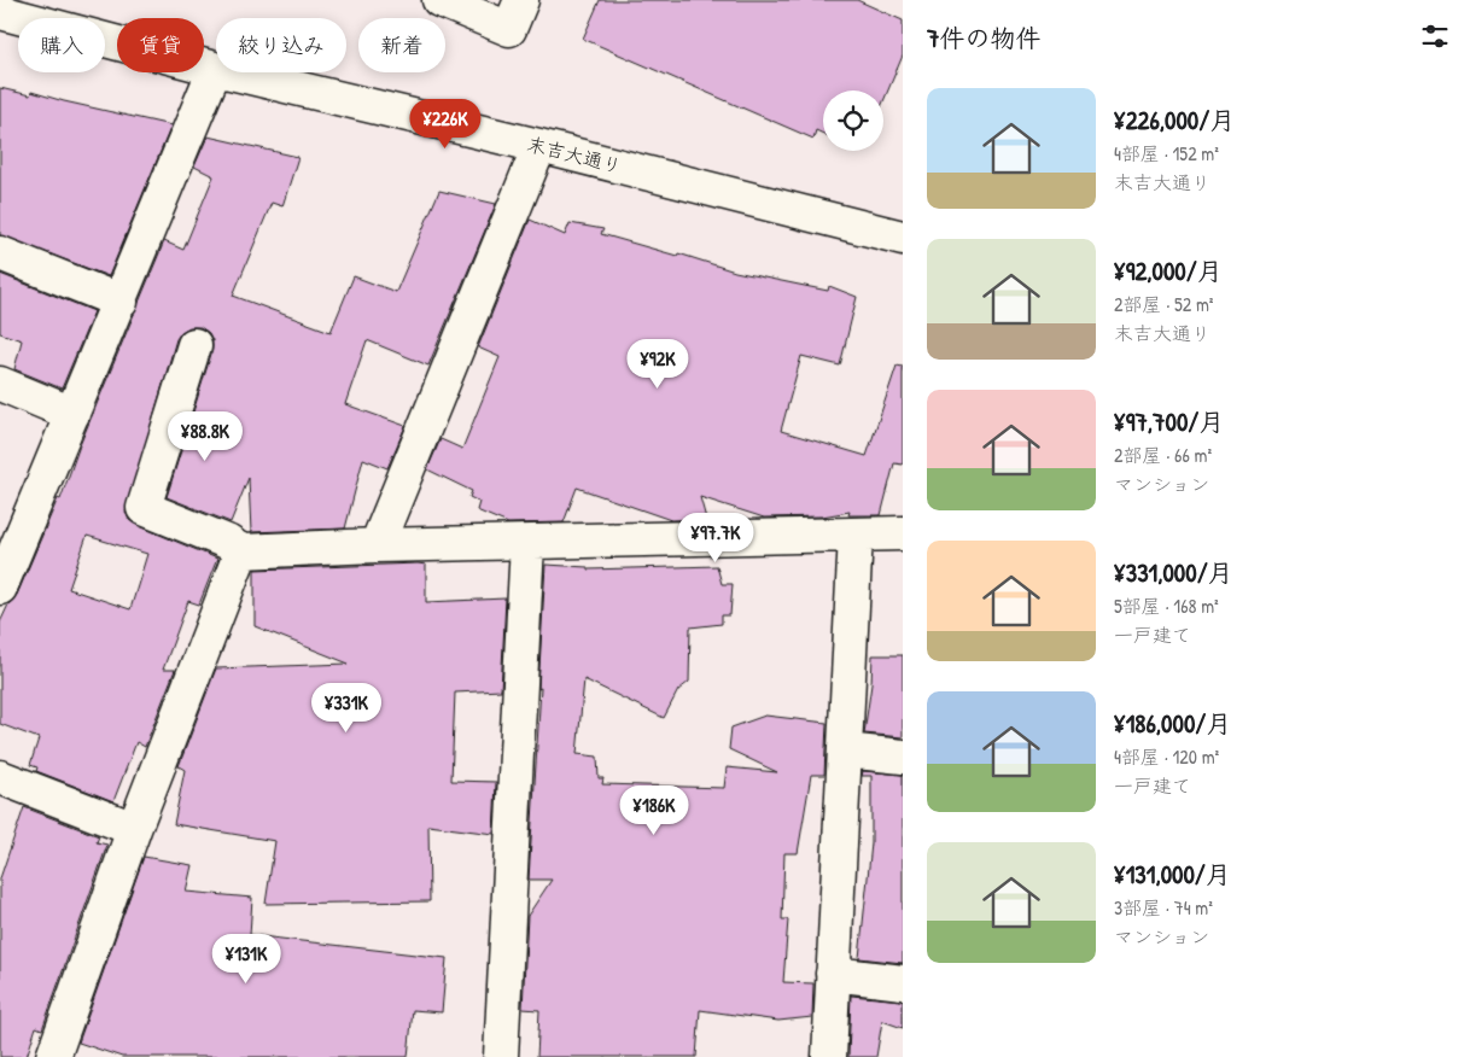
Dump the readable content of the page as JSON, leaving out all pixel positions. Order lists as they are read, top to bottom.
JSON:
{
  "streets": {
    "street": ["末吉大通り"]
  },
  "page": {
    "heading": "7件の物件",
    "chip": [
      "購入",
      "賃貸",
      "絞り込み",
      "新着"
    ],
    "list": [
      {
        "name": "¥226,000/月",
        "note": "4部屋 · 152 m² · 末吉大通り"
      },
      {
        "name": "¥92,000/月",
        "note": "2部屋 · 52 m² · 末吉大通り"
      },
      {
        "name": "¥97,700/月",
        "note": "2部屋 · 66 m² · マンション"
      },
      {
        "name": "¥331,000/月",
        "note": "5部屋 · 168 m² · 一戸建て"
      },
      {
        "name": "¥186,000/月",
        "note": "4部屋 · 120 m² · 一戸建て"
      },
      {
        "name": "¥131,000/月",
        "note": "3部屋 · 74 m² · マンション"
      }
    ],
    "price": [
      "¥226K",
      "¥92K",
      "¥88.8K",
      "¥97.7K",
      "¥331K",
      "¥186K",
      "¥131K"
    ]
  }
}
